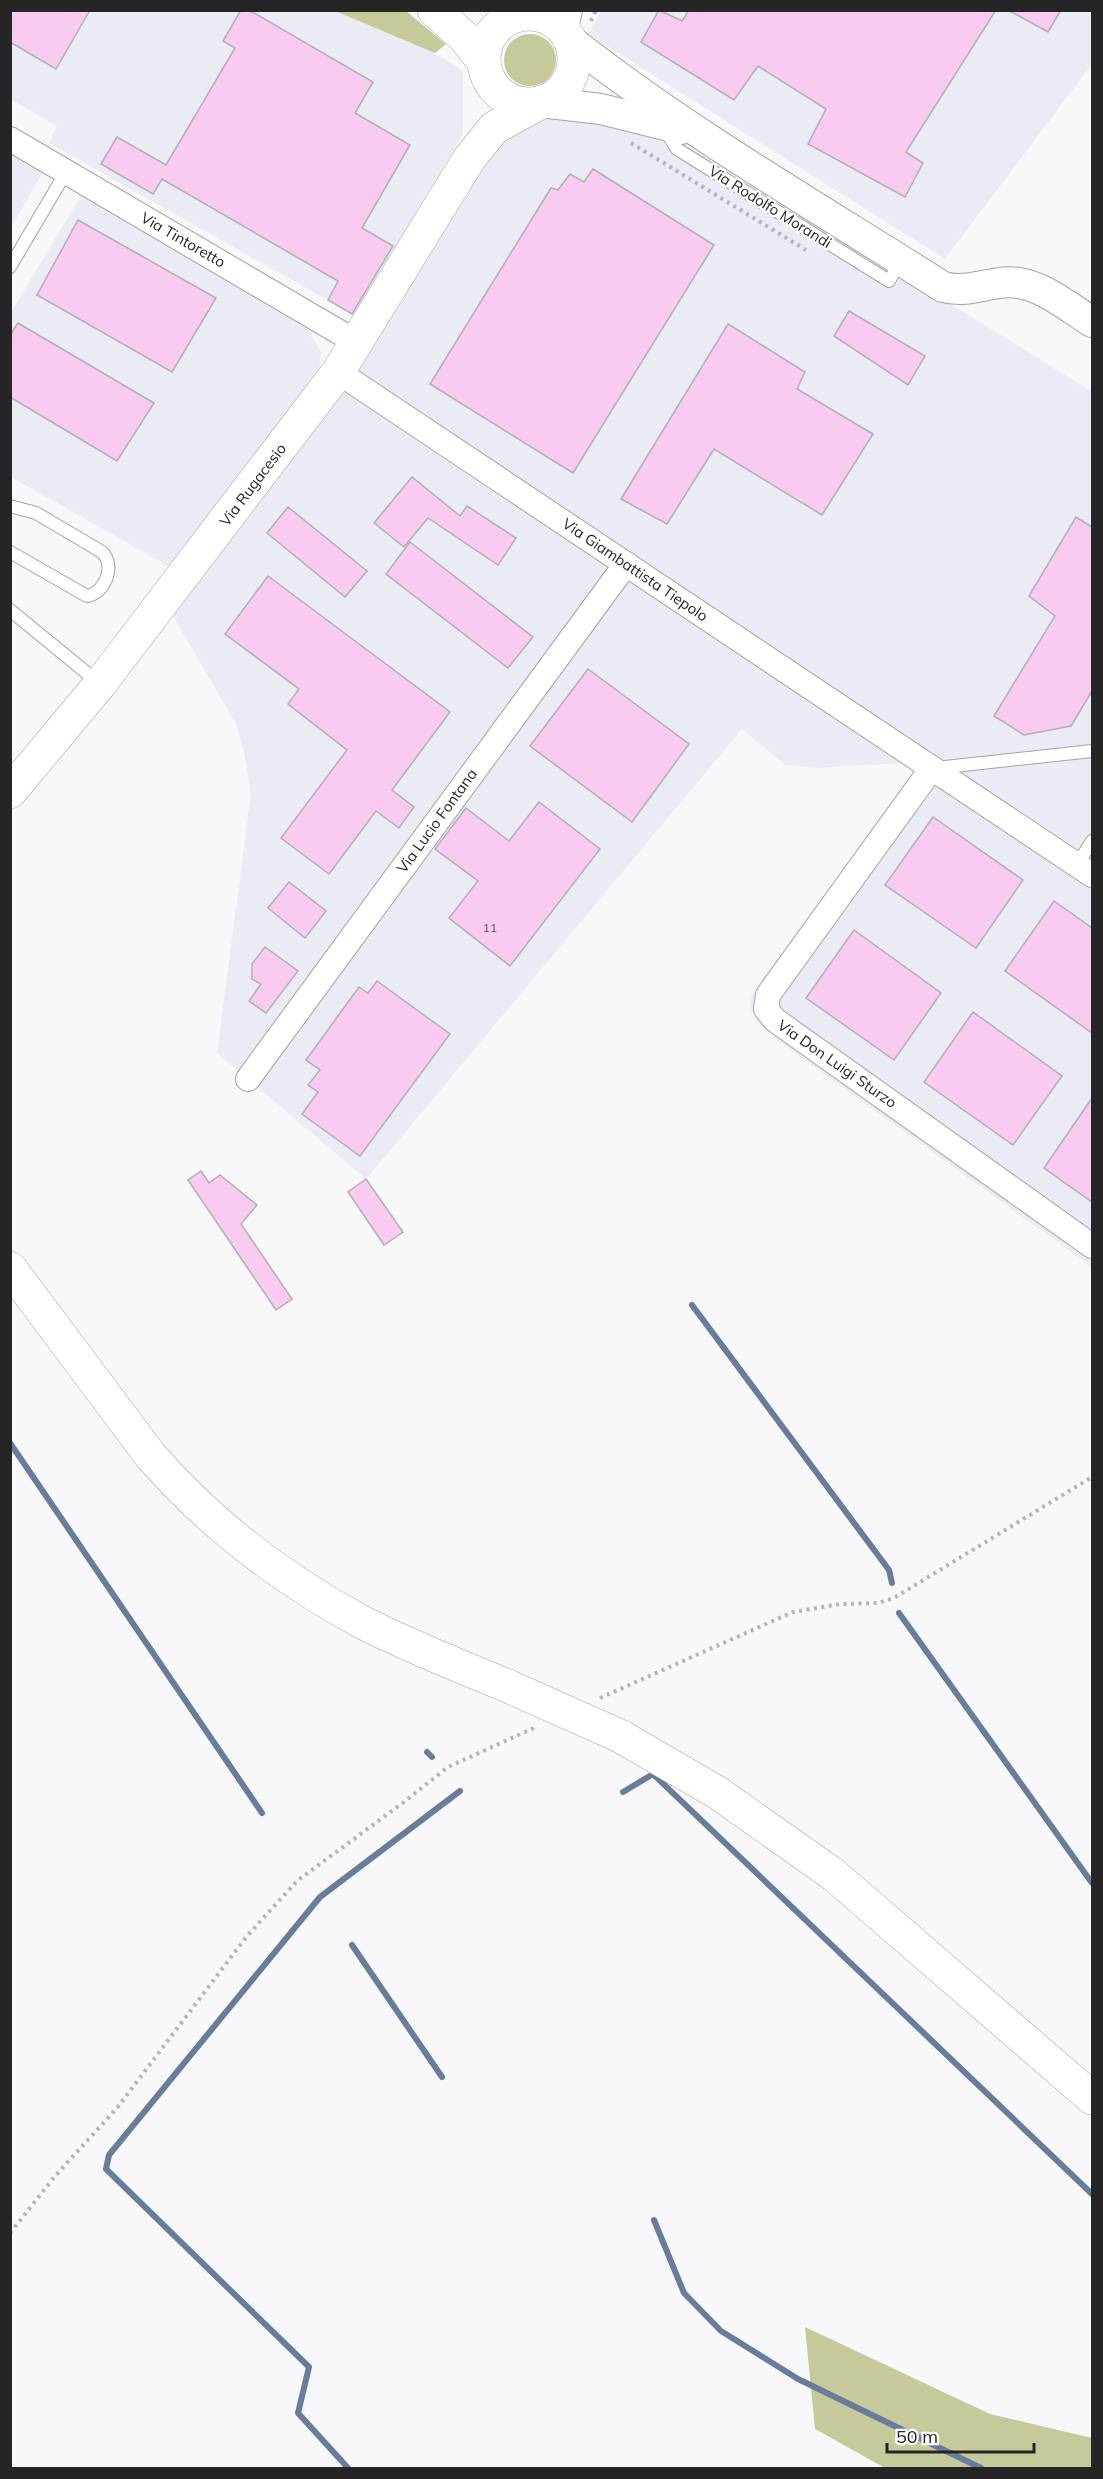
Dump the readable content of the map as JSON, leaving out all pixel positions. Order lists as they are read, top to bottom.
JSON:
{
  "streets": {
    "main road": ["Via Rugacesio"],
    "street": [
      "Via Rodolfo Morandi",
      "Via Tintoretto",
      "Via Giambattista Tiepolo",
      "Via Lucio Fontana",
      "Via Don Luigi Sturzo"
    ]
  },
  "crossings": [
    ["Via Rodolfo Morandi", "Via Rugacesio"],
    ["Via Tintoretto", "Via Rugacesio"],
    ["Via Rugacesio", "Via Giambattista Tiepolo"],
    ["Via Giambattista Tiepolo", "Via Lucio Fontana"],
    ["Via Giambattista Tiepolo", "Via Don Luigi Sturzo"]
  ],
  "house_numbers": ["11"],
  "scale_bar": "50 m"
}
